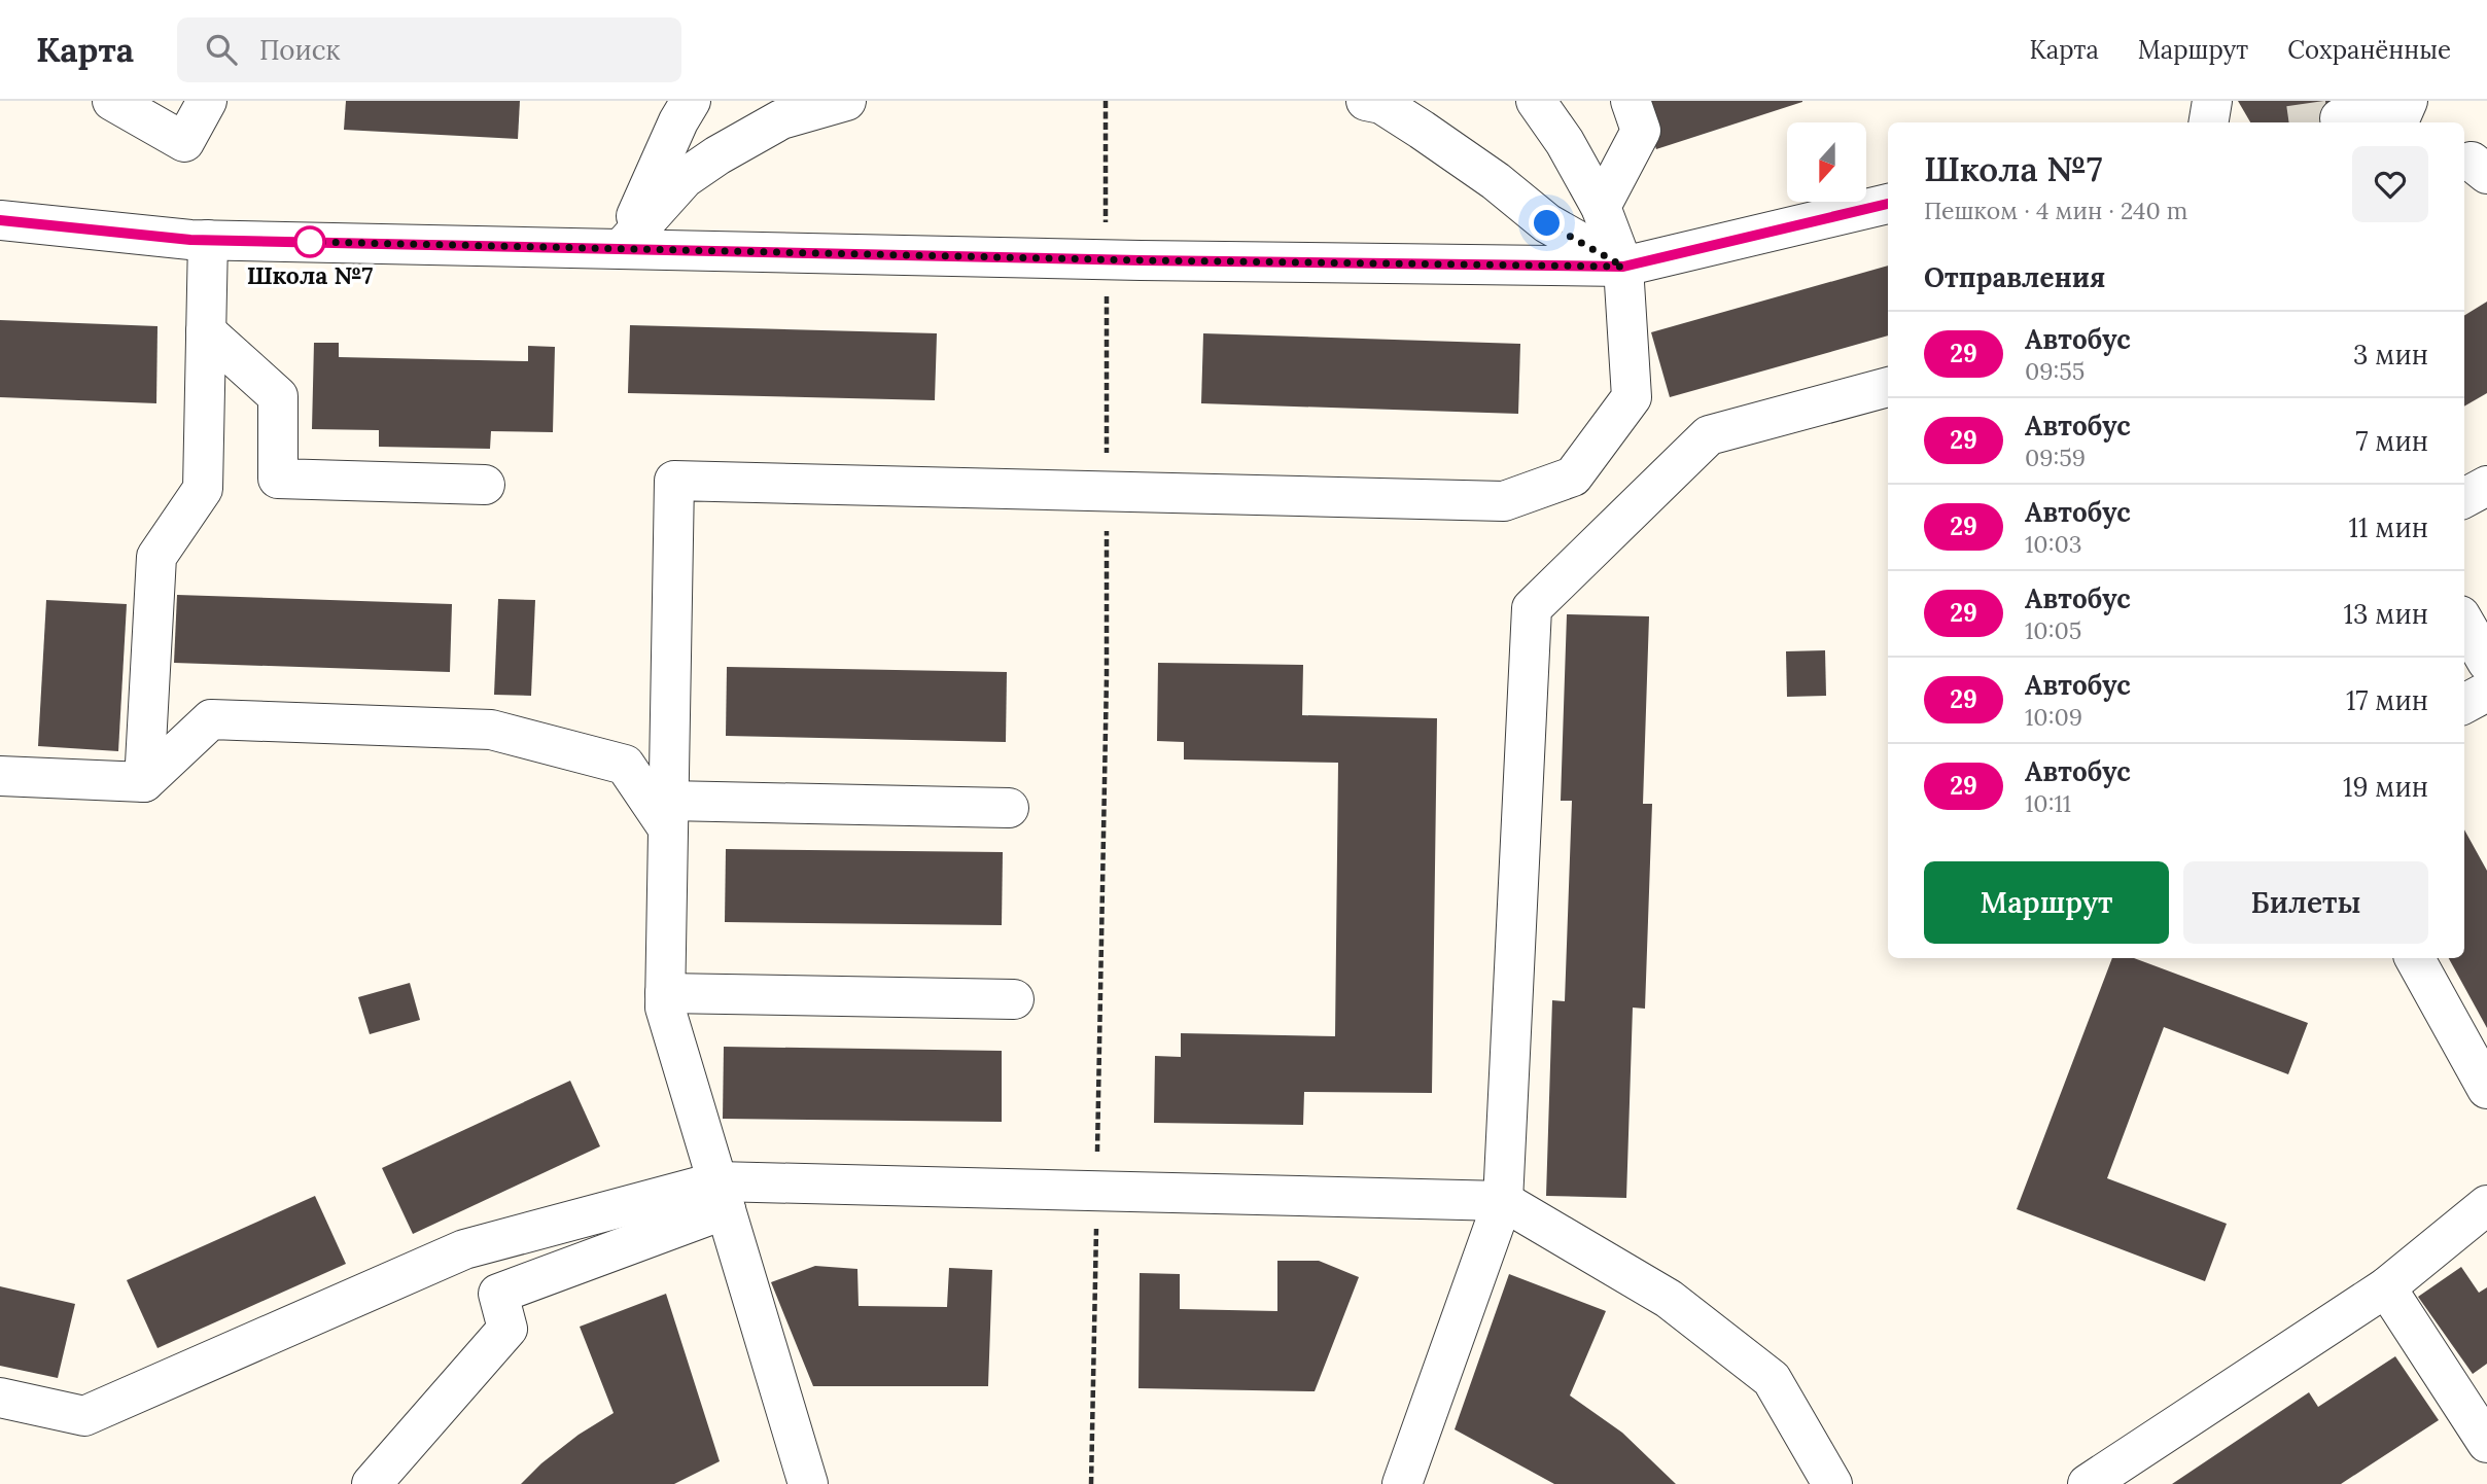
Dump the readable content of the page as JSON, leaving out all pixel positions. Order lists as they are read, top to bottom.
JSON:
{
  "places": ["Школа №7"],
  "lines": ["bus line 29"],
  "north": "bottom",
  "page": {
    "header": "Карта",
    "search": "Поиск",
    "nav": ["Карта", "Маршрут", "Сохранённые"],
    "heading": [
      ["Школа №7", "Пешком · 4 мин · 240 m"],
      "Отправления"
    ],
    "list": [
      {
        "mark": "29",
        "name": "Автобус",
        "note": "09:55",
        "value": "3 мин"
      },
      {
        "mark": "29",
        "name": "Автобус",
        "note": "09:59",
        "value": "7 мин"
      },
      {
        "mark": "29",
        "name": "Автобус",
        "note": "10:03",
        "value": "11 мин"
      },
      {
        "mark": "29",
        "name": "Автобус",
        "note": "10:05",
        "value": "13 мин"
      },
      {
        "mark": "29",
        "name": "Автобус",
        "note": "10:09",
        "value": "17 мин"
      },
      {
        "mark": "29",
        "name": "Автобус",
        "note": "10:11",
        "value": "19 мин"
      }
    ],
    "buttons": ["Маршрут", "Билеты"]
  }
}
